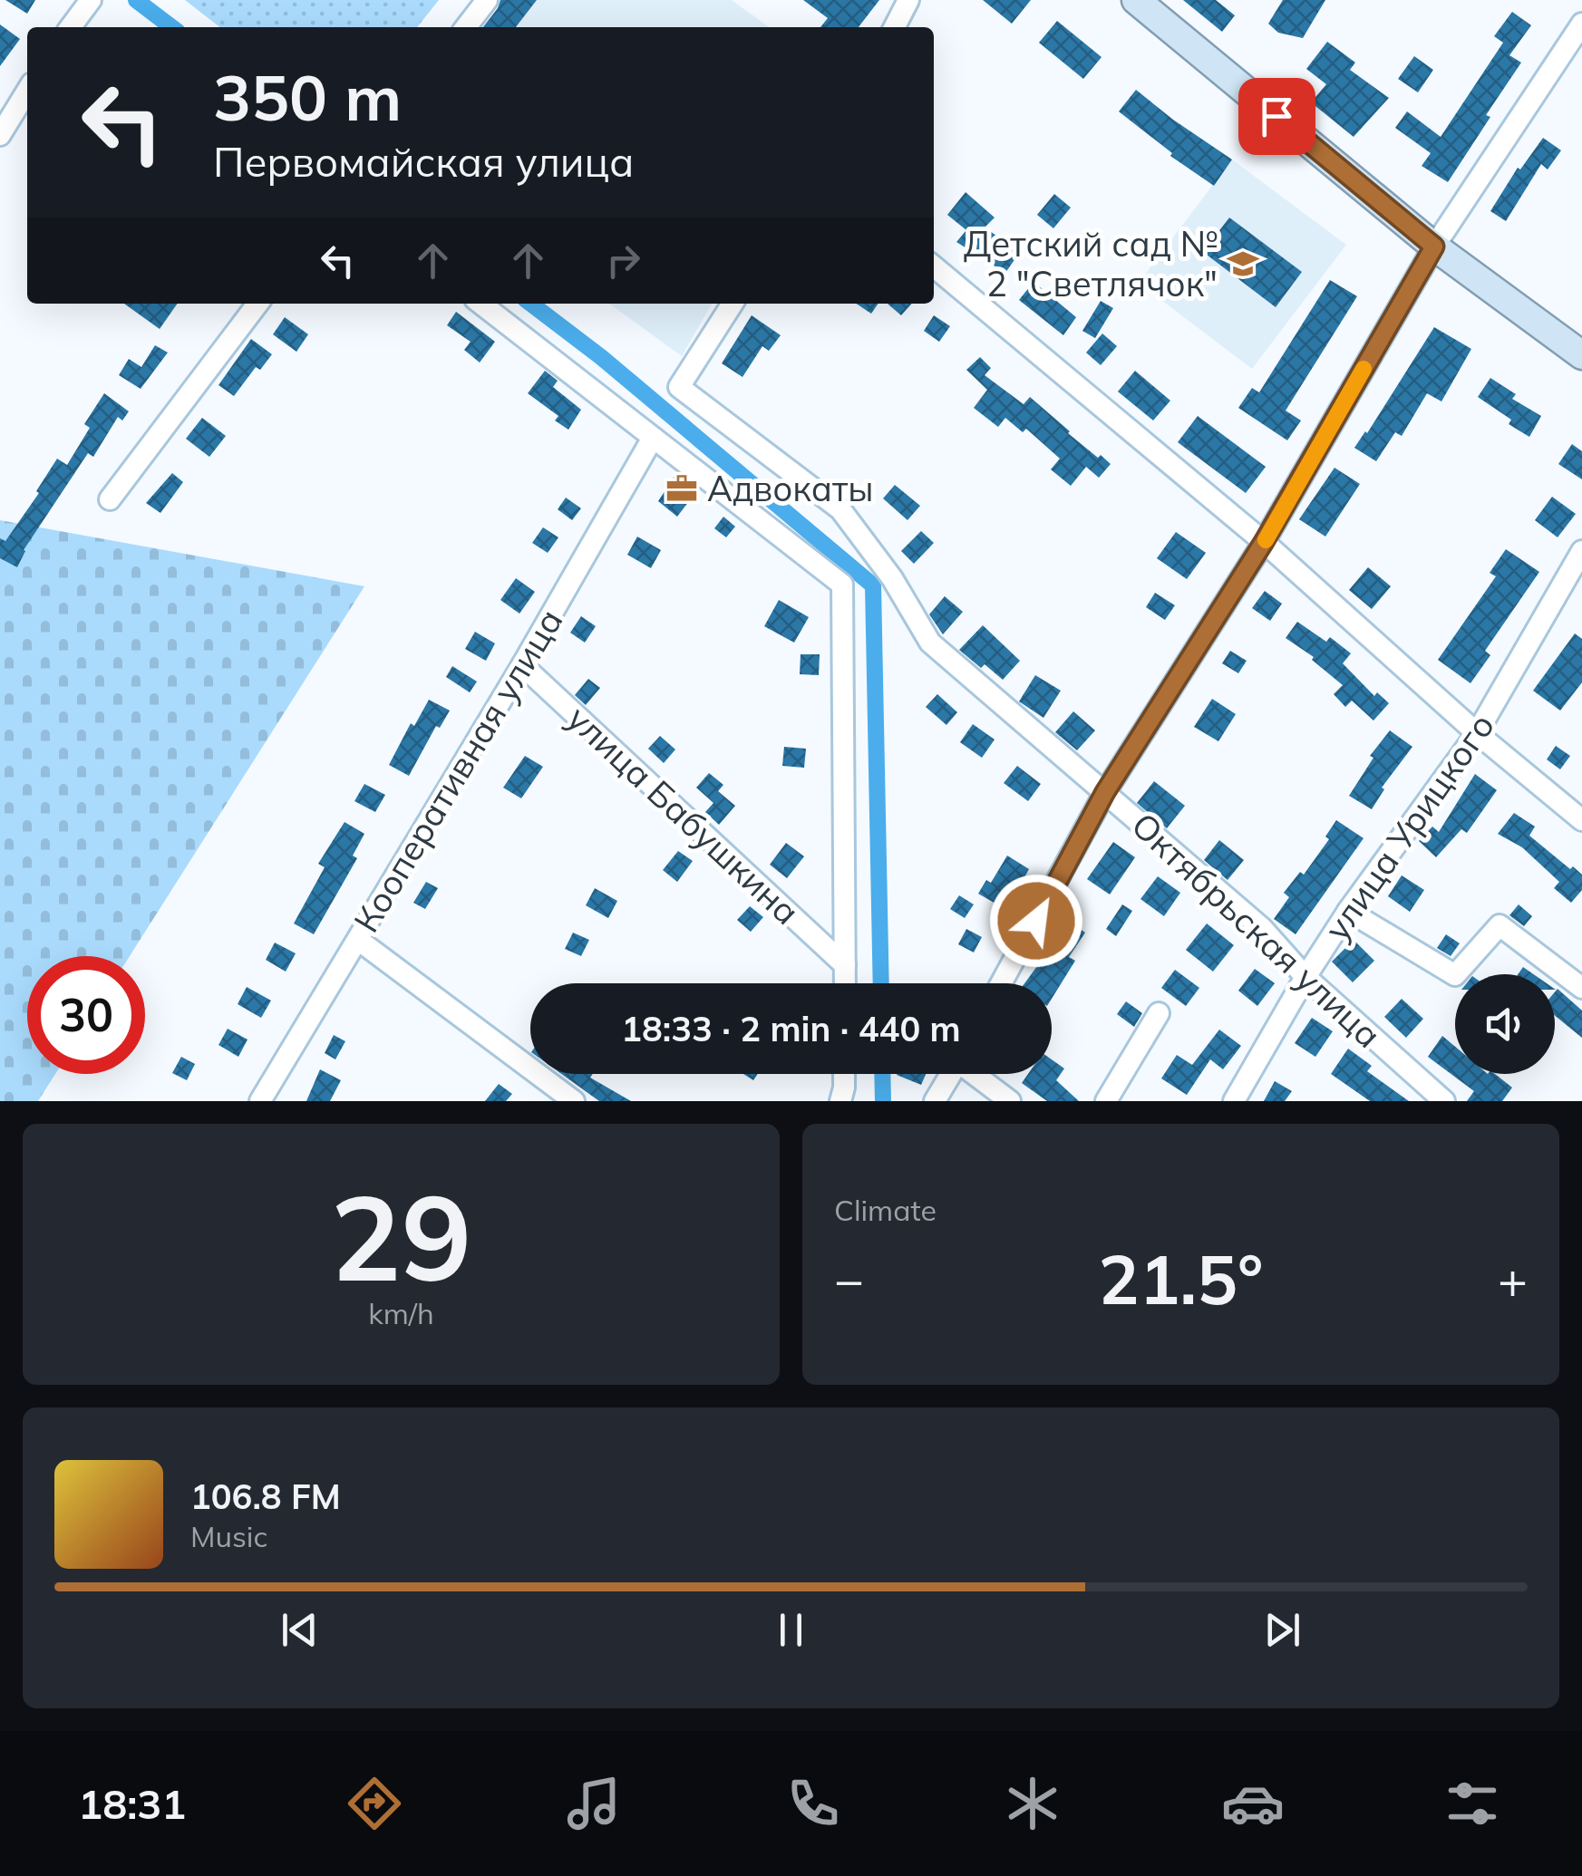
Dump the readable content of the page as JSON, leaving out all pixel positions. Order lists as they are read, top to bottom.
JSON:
{
  "streets": {
    "street": [
      "Кооперативная улица",
      "улица Бабушкина",
      "улица Урицкого",
      "Октябрьская улица"
    ]
  },
  "crossings": [
    ["Кооперативная улица", "улица Бабушкина"],
    ["улица Урицкого", "Октябрьская улица"]
  ],
  "places": {
    "school or university": ["Детский сад № 2 \"Светлячок\""],
    "office": ["Адвокаты"]
  },
  "page": {
    "turn": ["350 m", "Первомайская улица"],
    "limit": "30",
    "trip": "18:33 · 2 min · 440 m",
    "tile": [
      ["29", "km/h"],
      "Climate"
    ],
    "heat": ["−", "21.5°", "+"],
    "song": ["106.8 FM", "Music"],
    "tabs": "18:31"
  }
}
